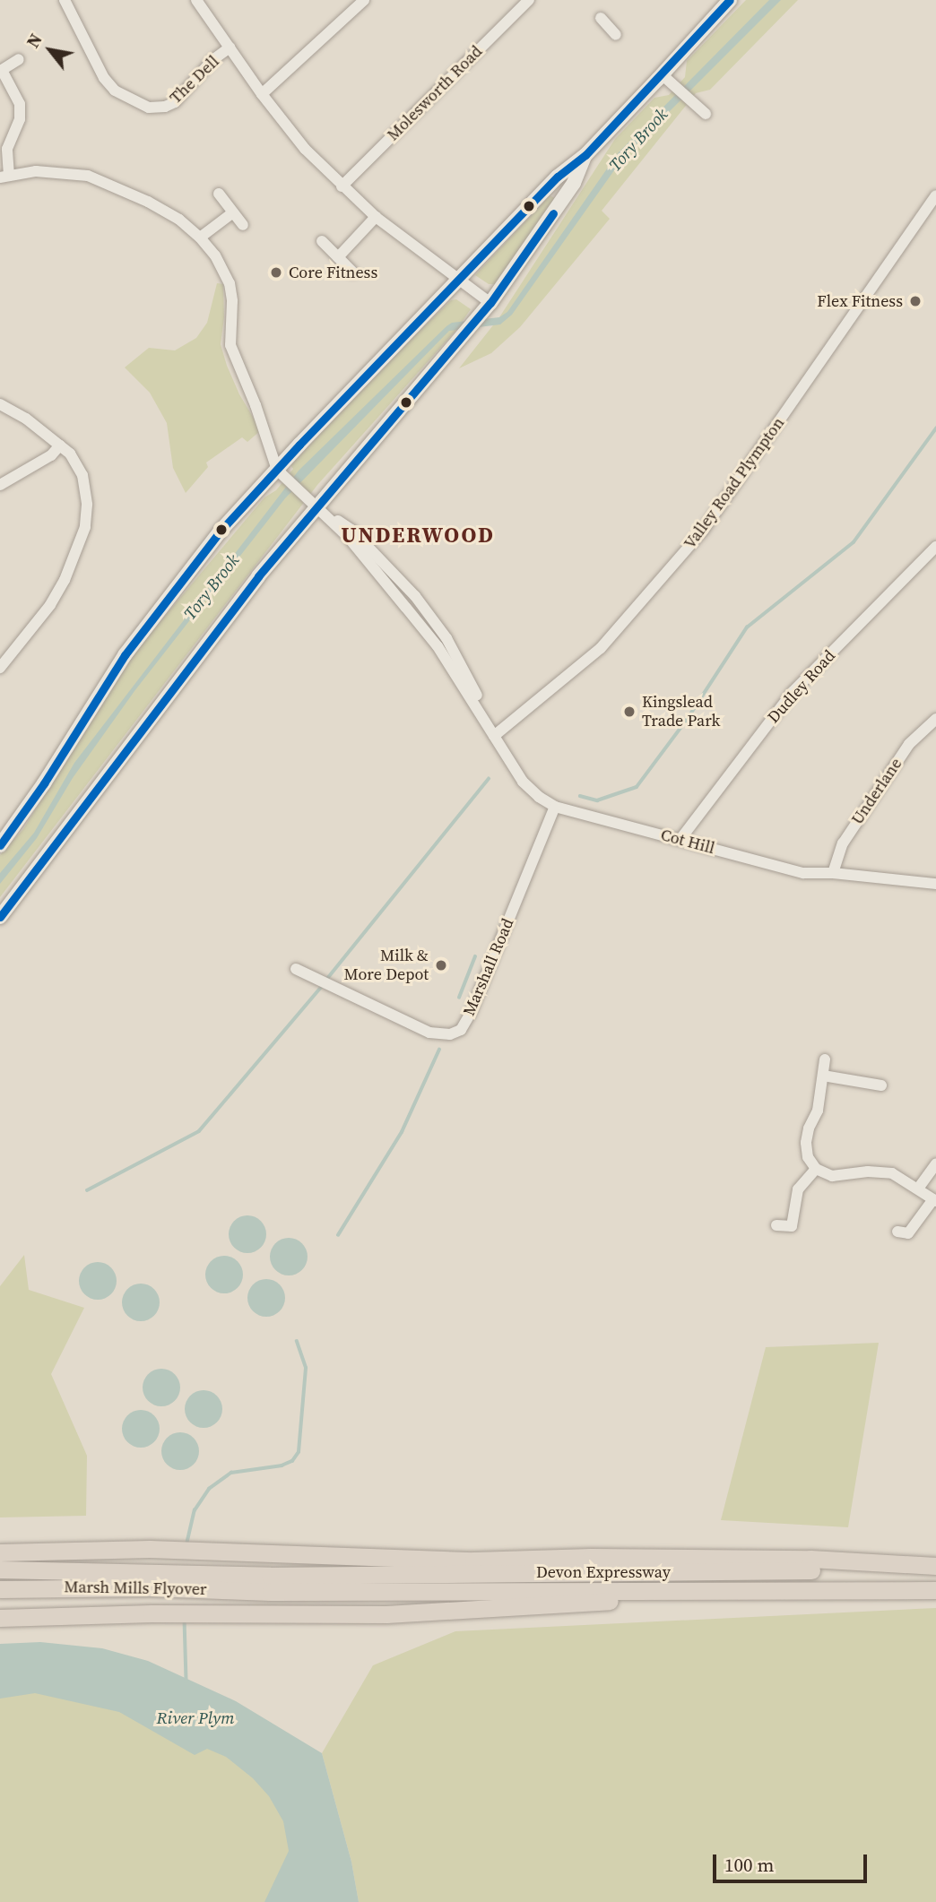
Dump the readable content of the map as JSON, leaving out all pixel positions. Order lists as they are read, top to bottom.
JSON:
{
  "streets": {
    "highway": ["Devon Expressway", "Marsh Mills Flyover"],
    "street": [
      "The Dell",
      "Molesworth Road",
      "Valley Road Plympton",
      "Dudley Road",
      "Underlane",
      "Cot Hill",
      "Marshall Road"
    ]
  },
  "crossings": [
    ["Valley Road Plympton", "Cot Hill"],
    ["Dudley Road", "Cot Hill"],
    ["Underlane", "Cot Hill"],
    ["Cot Hill", "Marshall Road"],
    ["Devon Expressway", "Marsh Mills Flyover"]
  ],
  "districts": ["UNDERWOOD"],
  "water": ["Tory Brook", "River Plym"],
  "places": [
    "Core Fitness",
    "Flex Fitness",
    "Kingslead Trade Park",
    "Milk & More Depot"
  ],
  "scale_bar": "100 m",
  "north": "top left"
}
